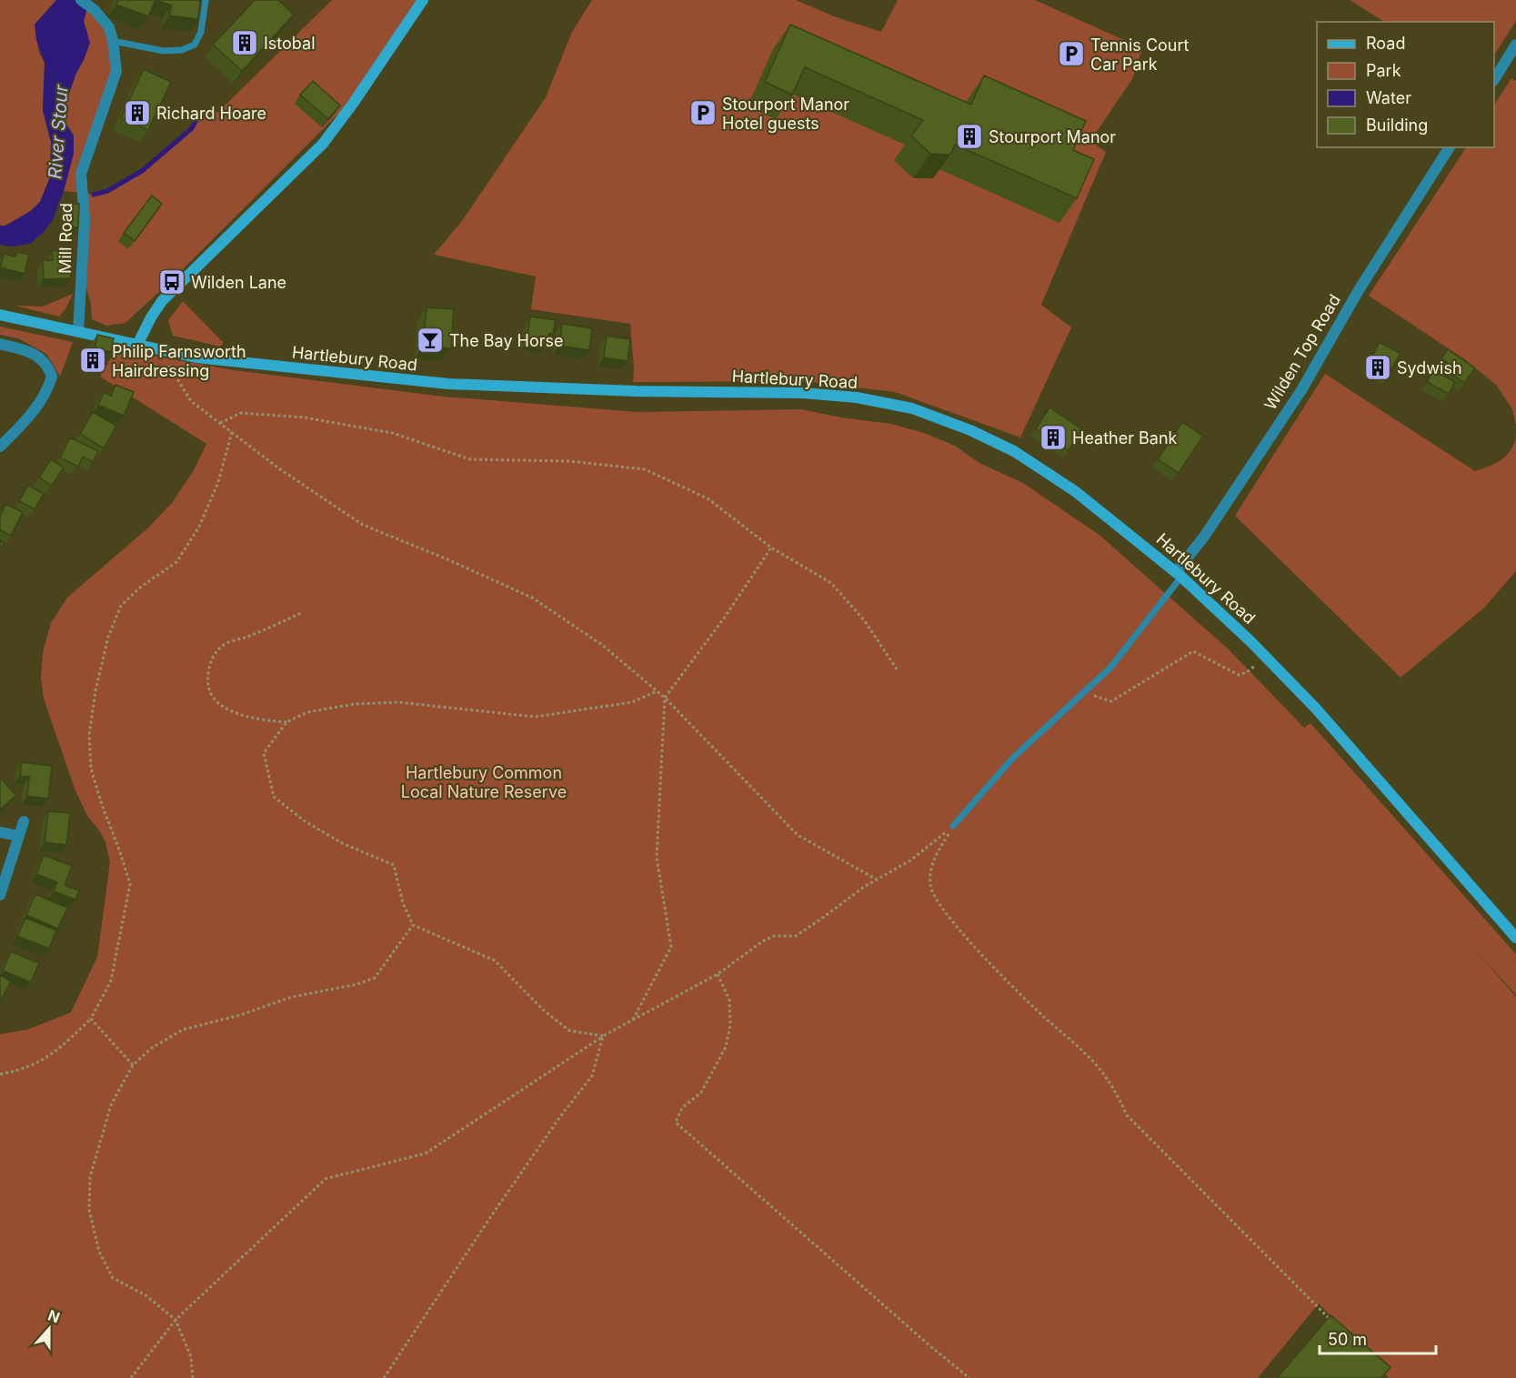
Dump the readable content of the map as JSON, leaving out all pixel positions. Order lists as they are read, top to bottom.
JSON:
{
  "streets": {
    "main road": ["Hartlebury Road"],
    "street": ["Mill Road", "Wilden Top Road"]
  },
  "crossings": [
    ["Mill Road", "Hartlebury Road"],
    ["Wilden Top Road", "Hartlebury Road"]
  ],
  "water": ["River Stour"],
  "parks": ["Hartlebury Common Local Nature Reserve"],
  "places": {
    "building": [
      "Istobal",
      "Richard Hoare",
      "Stourport Manor",
      "Philip Farnsworth Hairdressing",
      "Sydwish",
      "Heather Bank"
    ],
    "parking": ["Tennis Court Car Park", "Stourport Manor Hotel guests"],
    "bus stop": ["Wilden Lane"],
    "bar": ["The Bay Horse"]
  },
  "legend": [
    "Road",
    "Park",
    "Water",
    "Building"
  ],
  "scale_bar": "50 m",
  "north": "top"
}
